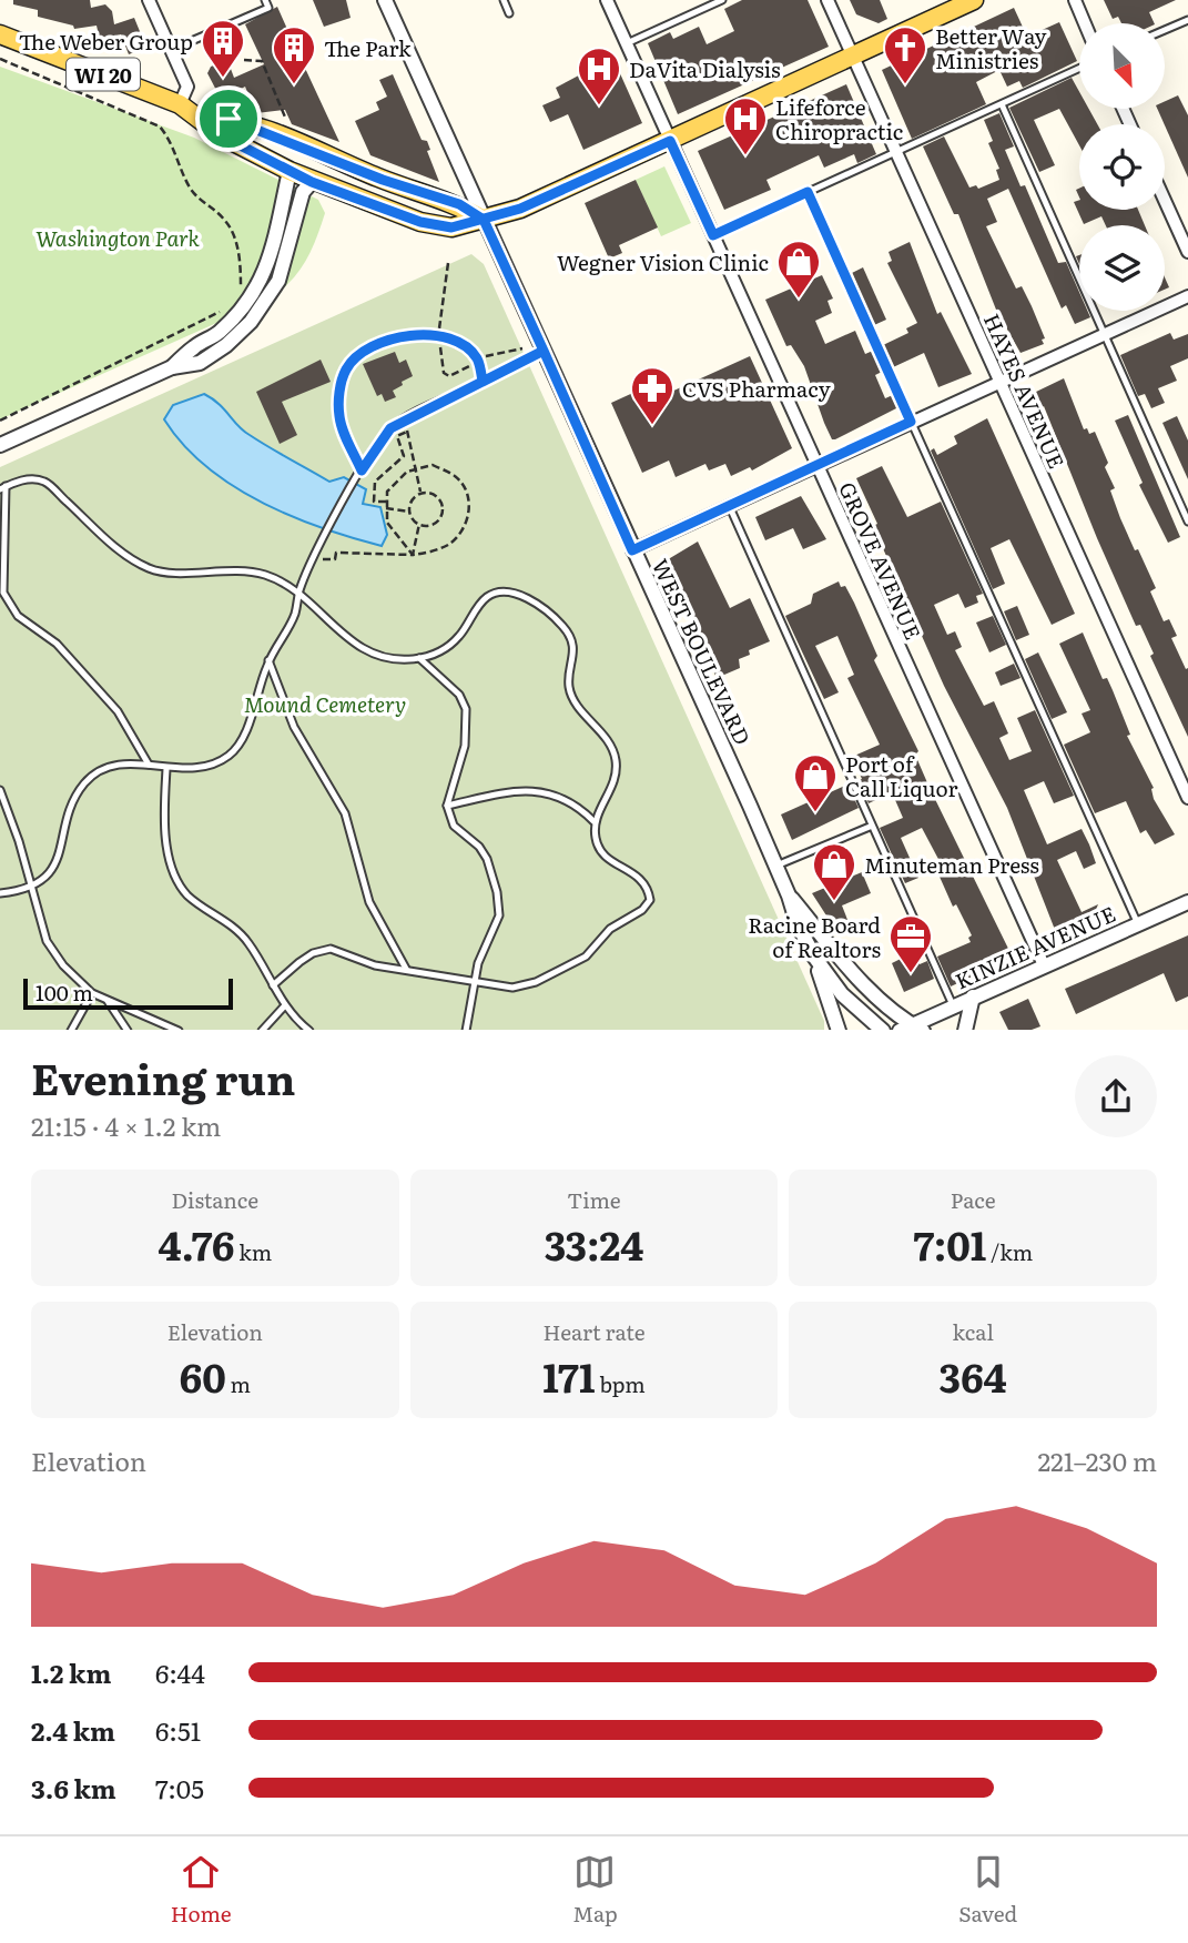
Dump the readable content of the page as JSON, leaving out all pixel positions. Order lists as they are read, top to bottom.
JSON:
{
  "streets": {
    "main road": ["WI 20"],
    "street": [
      "HAYES AVENUE",
      "GROVE AVENUE",
      "WEST BOULEVARD",
      "KINZIE AVENUE"
    ]
  },
  "crossings": [
    ["WI 20", "HAYES AVENUE"],
    ["WI 20", "GROVE AVENUE"],
    ["WI 20", "WEST BOULEVARD"],
    ["GROVE AVENUE", "KINZIE AVENUE"],
    ["WEST BOULEVARD", "KINZIE AVENUE"]
  ],
  "parks": ["Washington Park", "Mound Cemetery"],
  "places": {
    "building": ["The Weber Group", "The Park"],
    "church": ["Better Way Ministries"],
    "hospital": ["DaVita Dialysis", "Lifeforce Chiropractic"],
    "shop": ["Wegner Vision Clinic", "Port of Call Liquor", "Minuteman Press"],
    "pharmacy": ["CVS Pharmacy"],
    "office": ["Racine Board of Realtors"]
  },
  "scale_bar": "100 m",
  "north": "bottom right",
  "page": {
    "scale": "100 m",
    "heading": ["Evening run", "21:15 · 4 × 1.2 km"],
    "stats": [
      ["Distance", "4.76 km"],
      ["Time", "33:24"],
      ["Pace", "7:01 /km"],
      ["Elevation", "60 m"],
      ["Heart rate", "171 bpm"],
      ["kcal", "364"]
    ],
    "chart": ["Elevation", "221–230 m"],
    "list": [
      {
        "name": "1.2 km",
        "note": "6:44"
      },
      {
        "name": "2.4 km",
        "note": "6:51"
      },
      {
        "name": "3.6 km",
        "note": "7:05"
      }
    ],
    "tabs": ["Home", "Map", "Saved"]
  }
}
